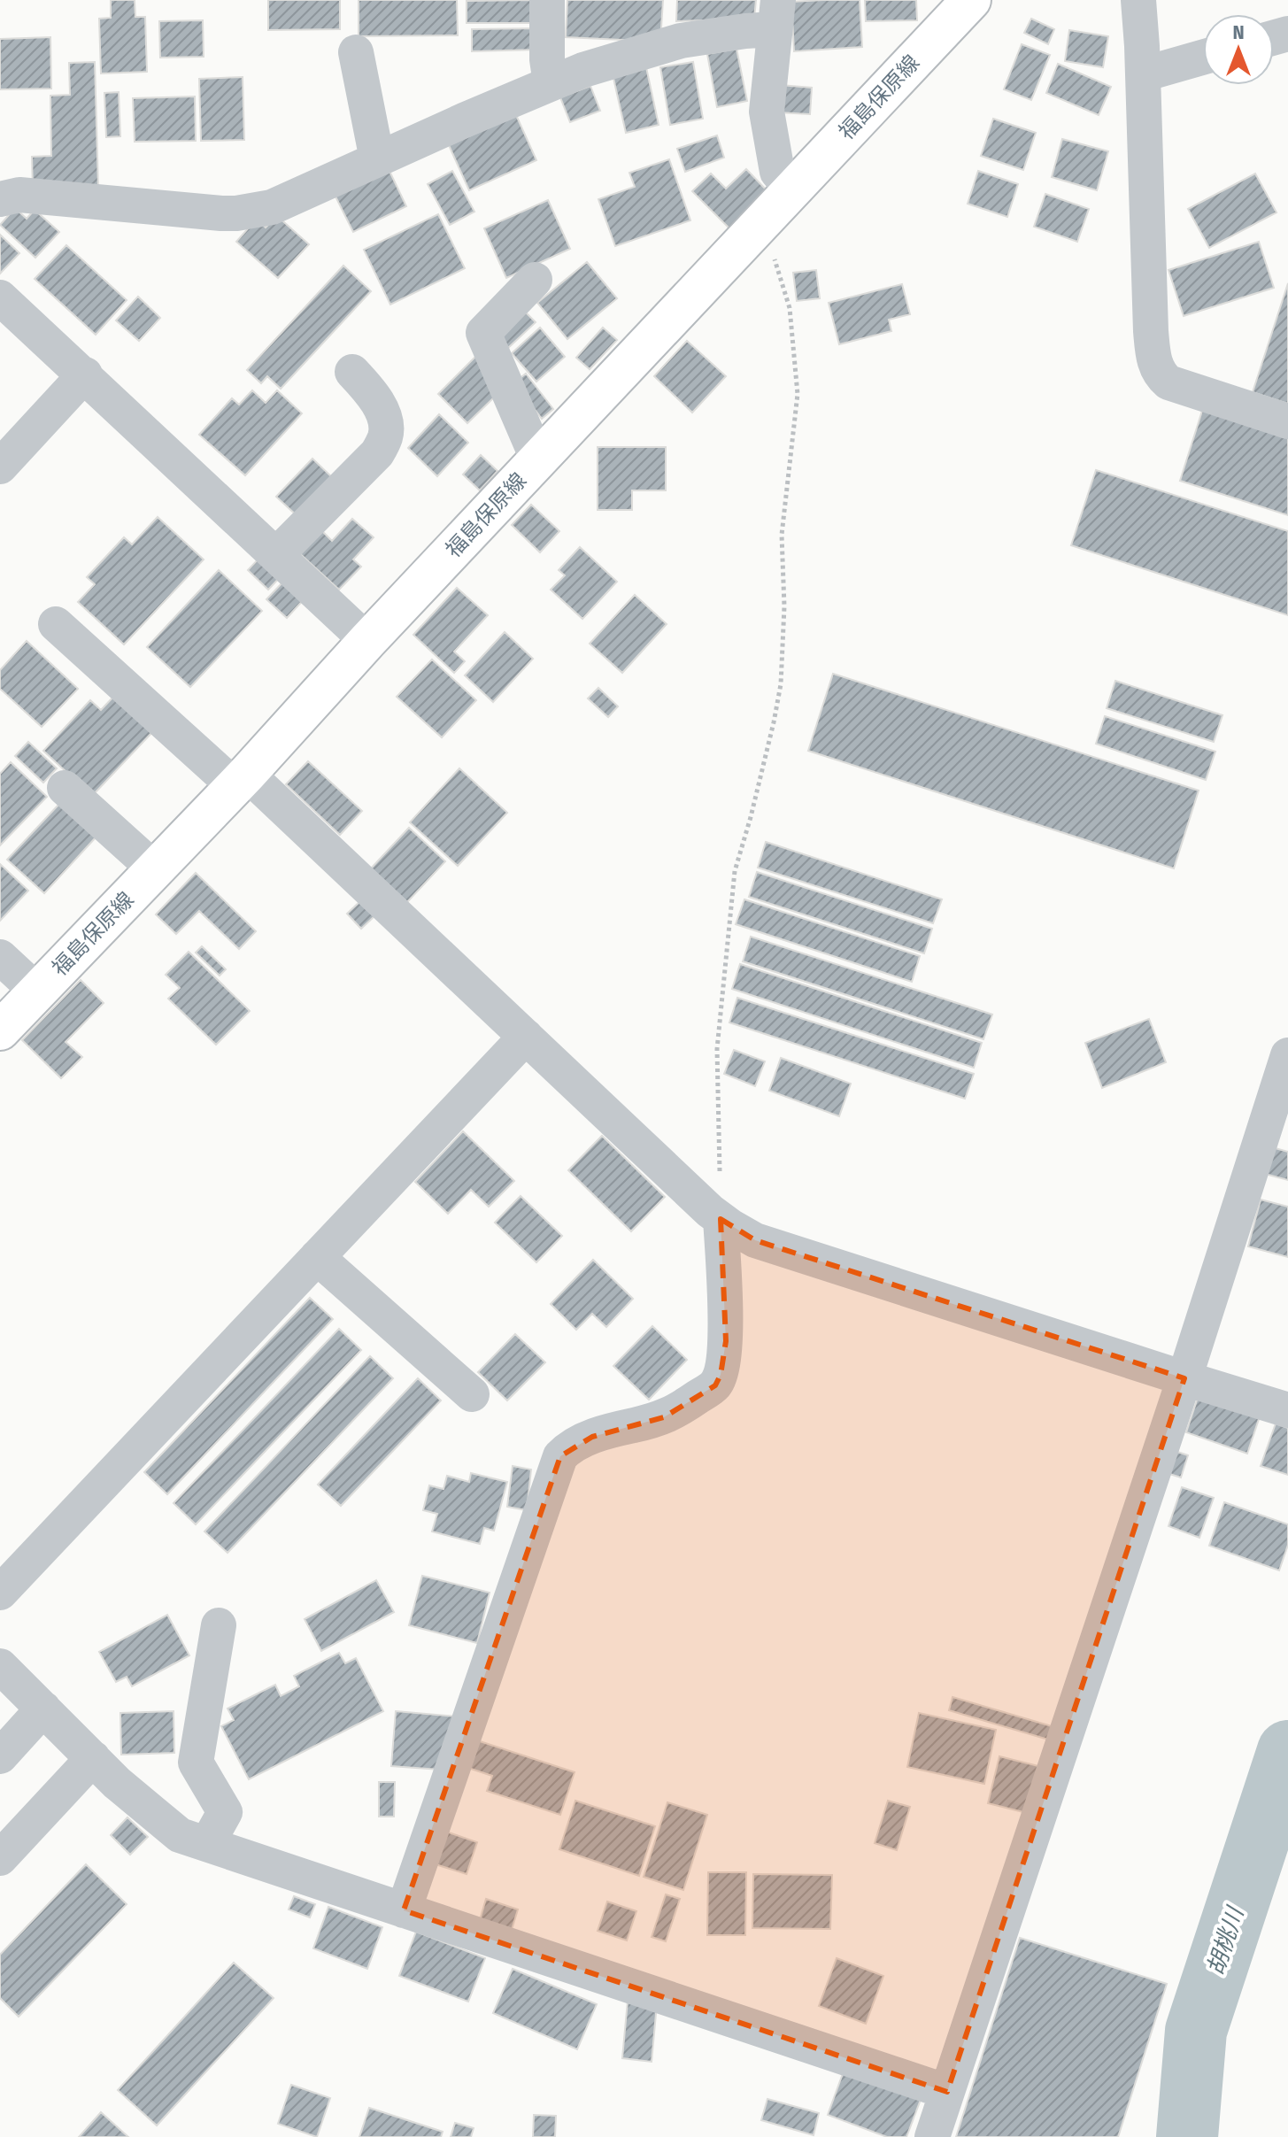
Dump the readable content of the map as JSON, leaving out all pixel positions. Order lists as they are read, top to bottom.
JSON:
{
  "streets": {
    "main road": ["福島保原線"]
  },
  "water": ["胡桃川"],
  "north": "top"
}
